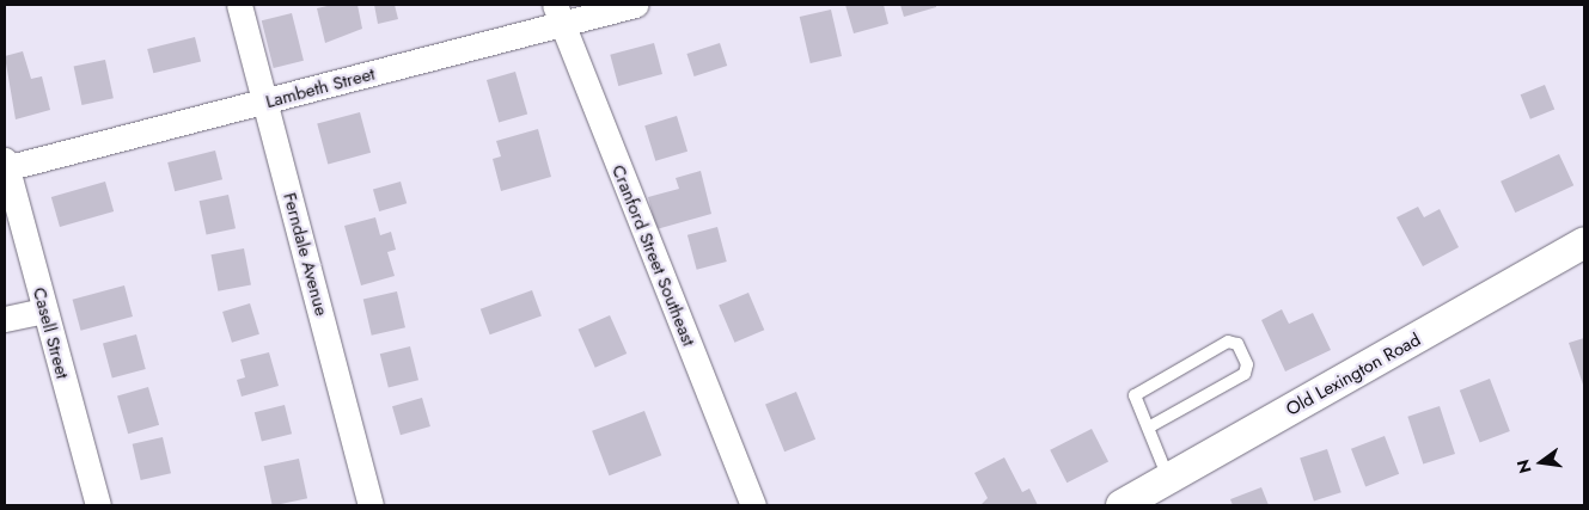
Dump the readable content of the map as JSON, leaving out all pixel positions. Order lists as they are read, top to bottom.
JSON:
{
  "streets": {
    "street": [
      "Lambeth Street",
      "Ferndale Avenue",
      "Cranford Street Southeast",
      "Casell Street",
      "Old Lexington Road"
    ]
  },
  "crossings": [
    ["Lambeth Street", "Ferndale Avenue"],
    ["Lambeth Street", "Cranford Street Southeast"],
    ["Lambeth Street", "Casell Street"]
  ],
  "north": "left"
}
